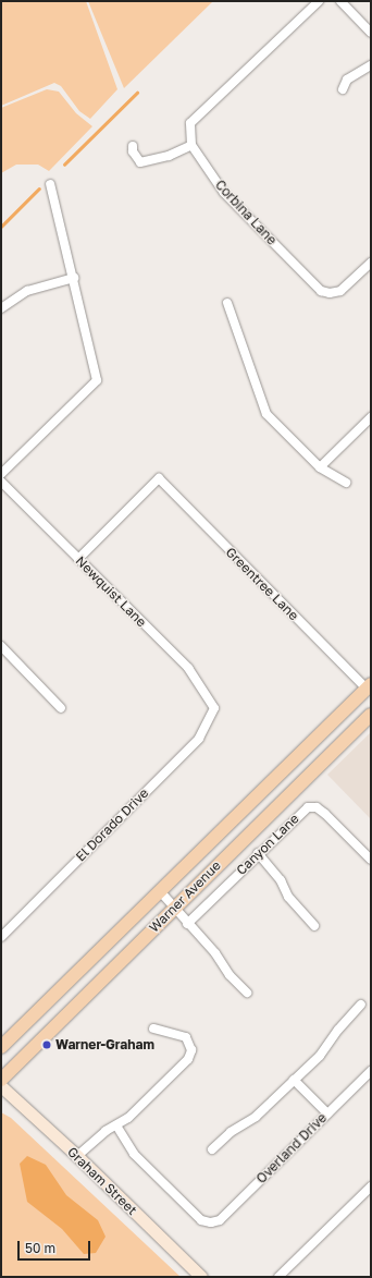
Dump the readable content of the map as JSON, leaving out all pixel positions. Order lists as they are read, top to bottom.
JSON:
{
  "streets": {
    "main road": ["Warner Avenue"],
    "street": [
      "Corbina Lane",
      "Greentree Lane",
      "Newquist Lane",
      "El Dorado Drive",
      "Canyon Lane",
      "Overland Drive",
      "Graham Street"
    ]
  },
  "crossings": [
    ["Greentree Lane", "Newquist Lane"],
    ["Greentree Lane", "Warner Avenue"],
    ["Newquist Lane", "El Dorado Drive"]
  ],
  "places": ["Warner-Graham"],
  "scale_bar": "50 m"
}
